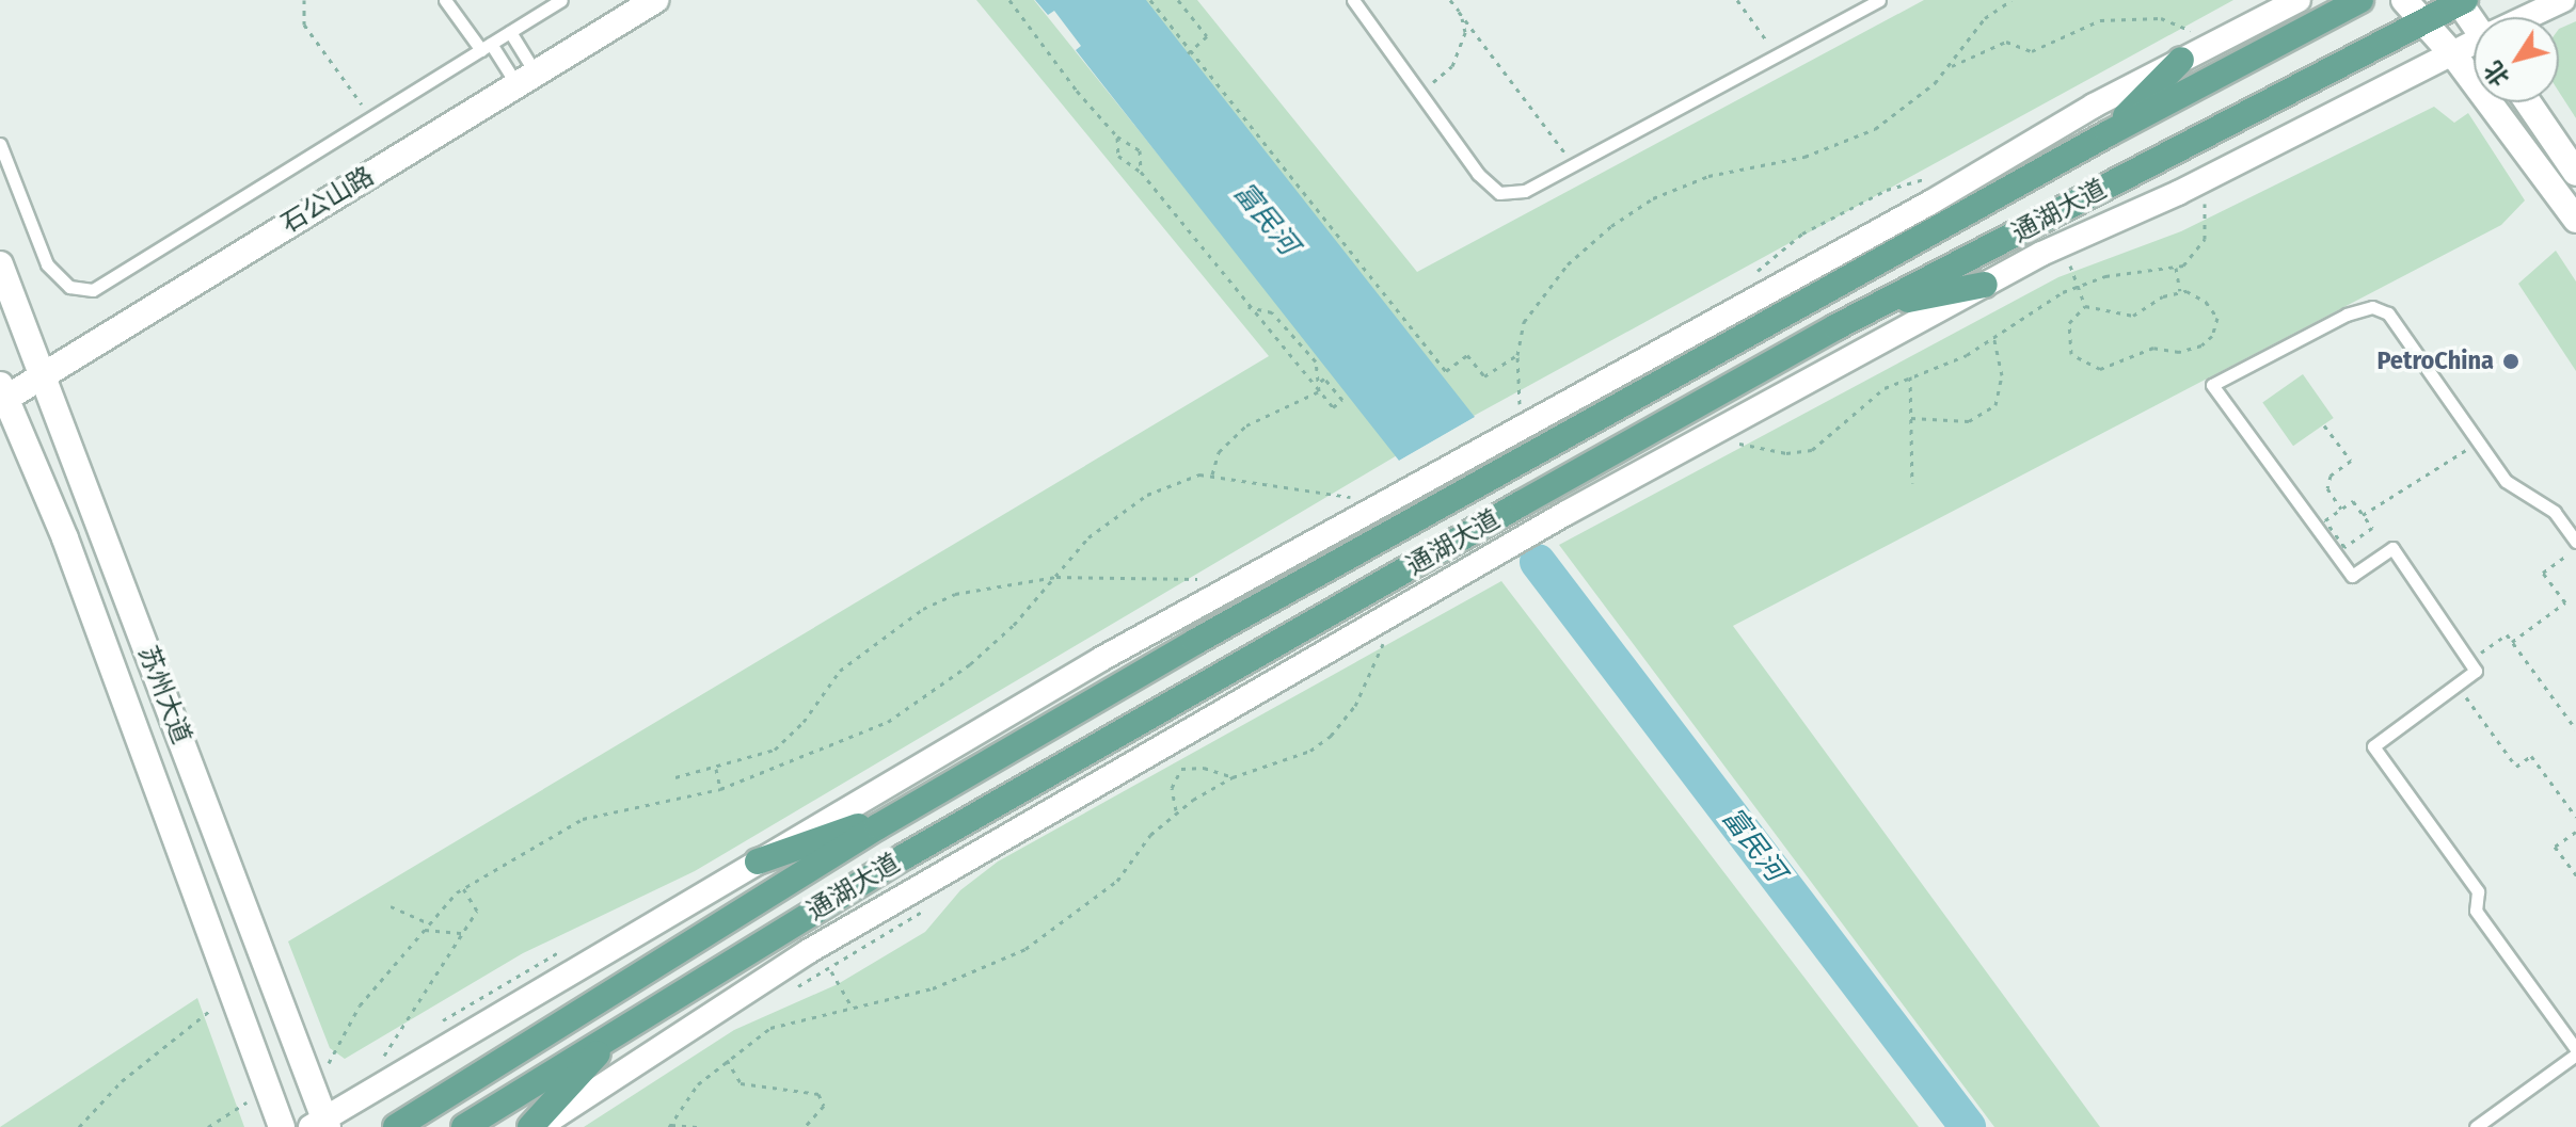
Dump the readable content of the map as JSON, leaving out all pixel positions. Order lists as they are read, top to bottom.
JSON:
{
  "streets": {
    "main road": ["通湖大道"],
    "street": ["石公山路", "苏州大道"]
  },
  "crossings": [
    ["石公山路", "苏州大道"]
  ],
  "water": ["富民河"],
  "places": ["PetroChina"],
  "north": "bottom left"
}
